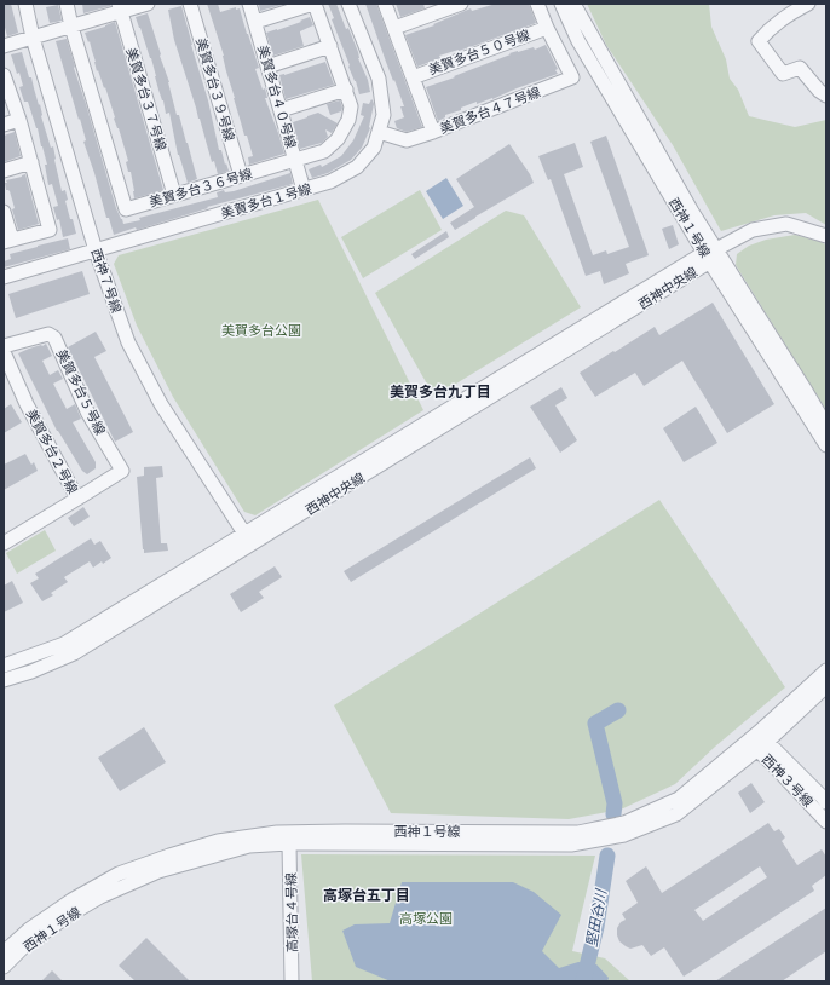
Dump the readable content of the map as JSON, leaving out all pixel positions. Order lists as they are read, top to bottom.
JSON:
{
  "streets": {
    "street": [
      "美賀多台５０号線",
      "美賀多台３９号線",
      "美賀多台４０号線",
      "美賀多台３７号線",
      "美賀多台４７号線",
      "美賀多台３６号線",
      "美賀多台１号線",
      "西神１号線",
      "西神７号線",
      "西神中央線",
      "美賀多台５号線",
      "美賀多台２号線",
      "西神３号線",
      "高塚台４号線"
    ]
  },
  "crossings": [
    ["美賀多台５０号線", "美賀多台４７号線"],
    ["美賀多台３９号線", "美賀多台３６号線"],
    ["美賀多台４０号線", "美賀多台３６号線"],
    ["美賀多台４０号線", "美賀多台１号線"],
    ["美賀多台３７号線", "美賀多台３６号線"],
    ["美賀多台１号線", "西神７号線"],
    ["西神１号線", "西神中央線"],
    ["西神１号線", "西神３号線"],
    ["西神１号線", "高塚台４号線"],
    ["西神７号線", "西神中央線"],
    ["美賀多台５号線", "美賀多台２号線"]
  ],
  "districts": ["美賀多台九丁目", "高塚台五丁目"],
  "water": ["堅田谷川"],
  "parks": ["美賀多台公園", "高塚公園"]
}
